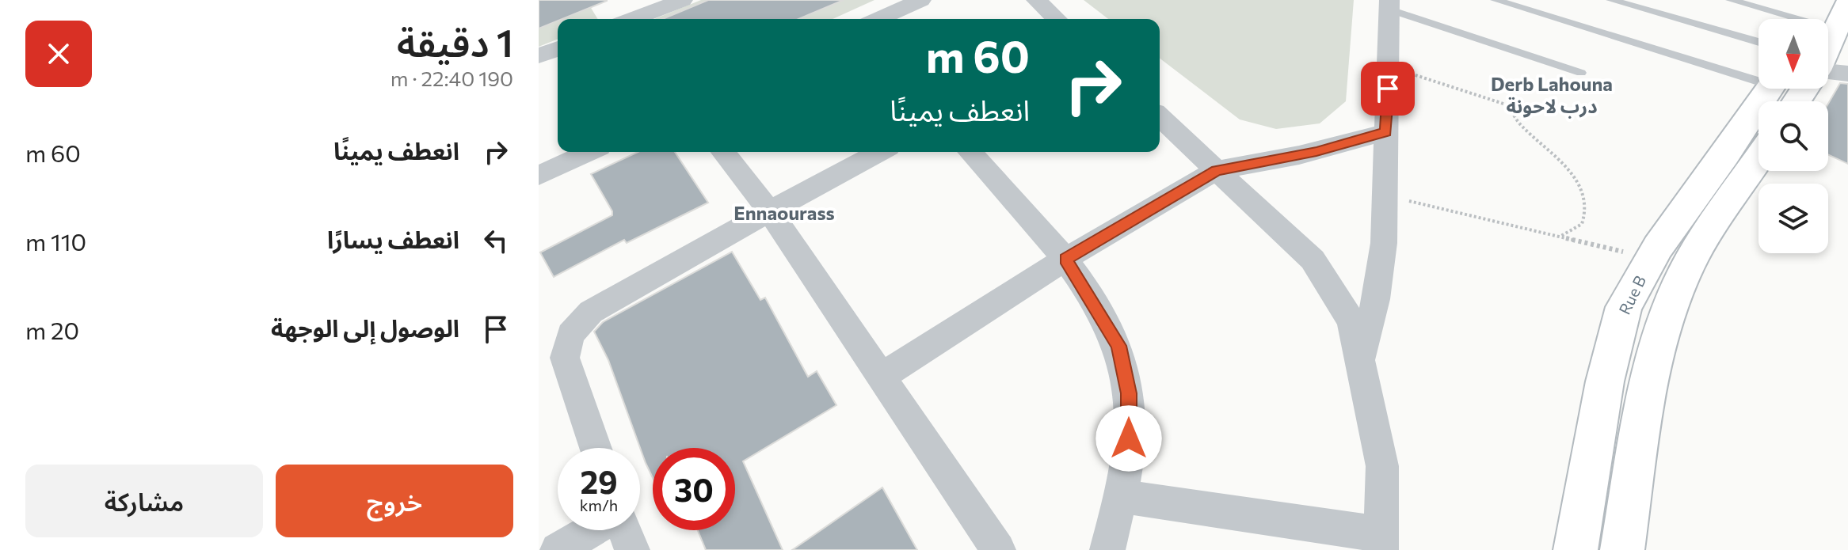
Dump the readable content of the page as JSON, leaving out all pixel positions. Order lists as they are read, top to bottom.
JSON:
{
  "streets": {
    "street": ["Rue B"]
  },
  "districts": ["Derb Lahouna درب لاحونة", "Ennaourass"],
  "north": "bottom",
  "page": {
    "heading": ["1 دقيقة", "190 m · 22:40"],
    "turn": ["60 m", "انعطف يمينًا"],
    "list": [
      {
        "name": "انعطف يمينًا",
        "value": "60 m"
      },
      {
        "name": "انعطف يسارًا",
        "value": "110 m"
      },
      {
        "name": "الوصول إلى الوجهة",
        "value": "20 m"
      }
    ],
    "speed": "29 km/h",
    "limit": "30",
    "buttons": ["خروج", "مشاركة"]
  }
}
